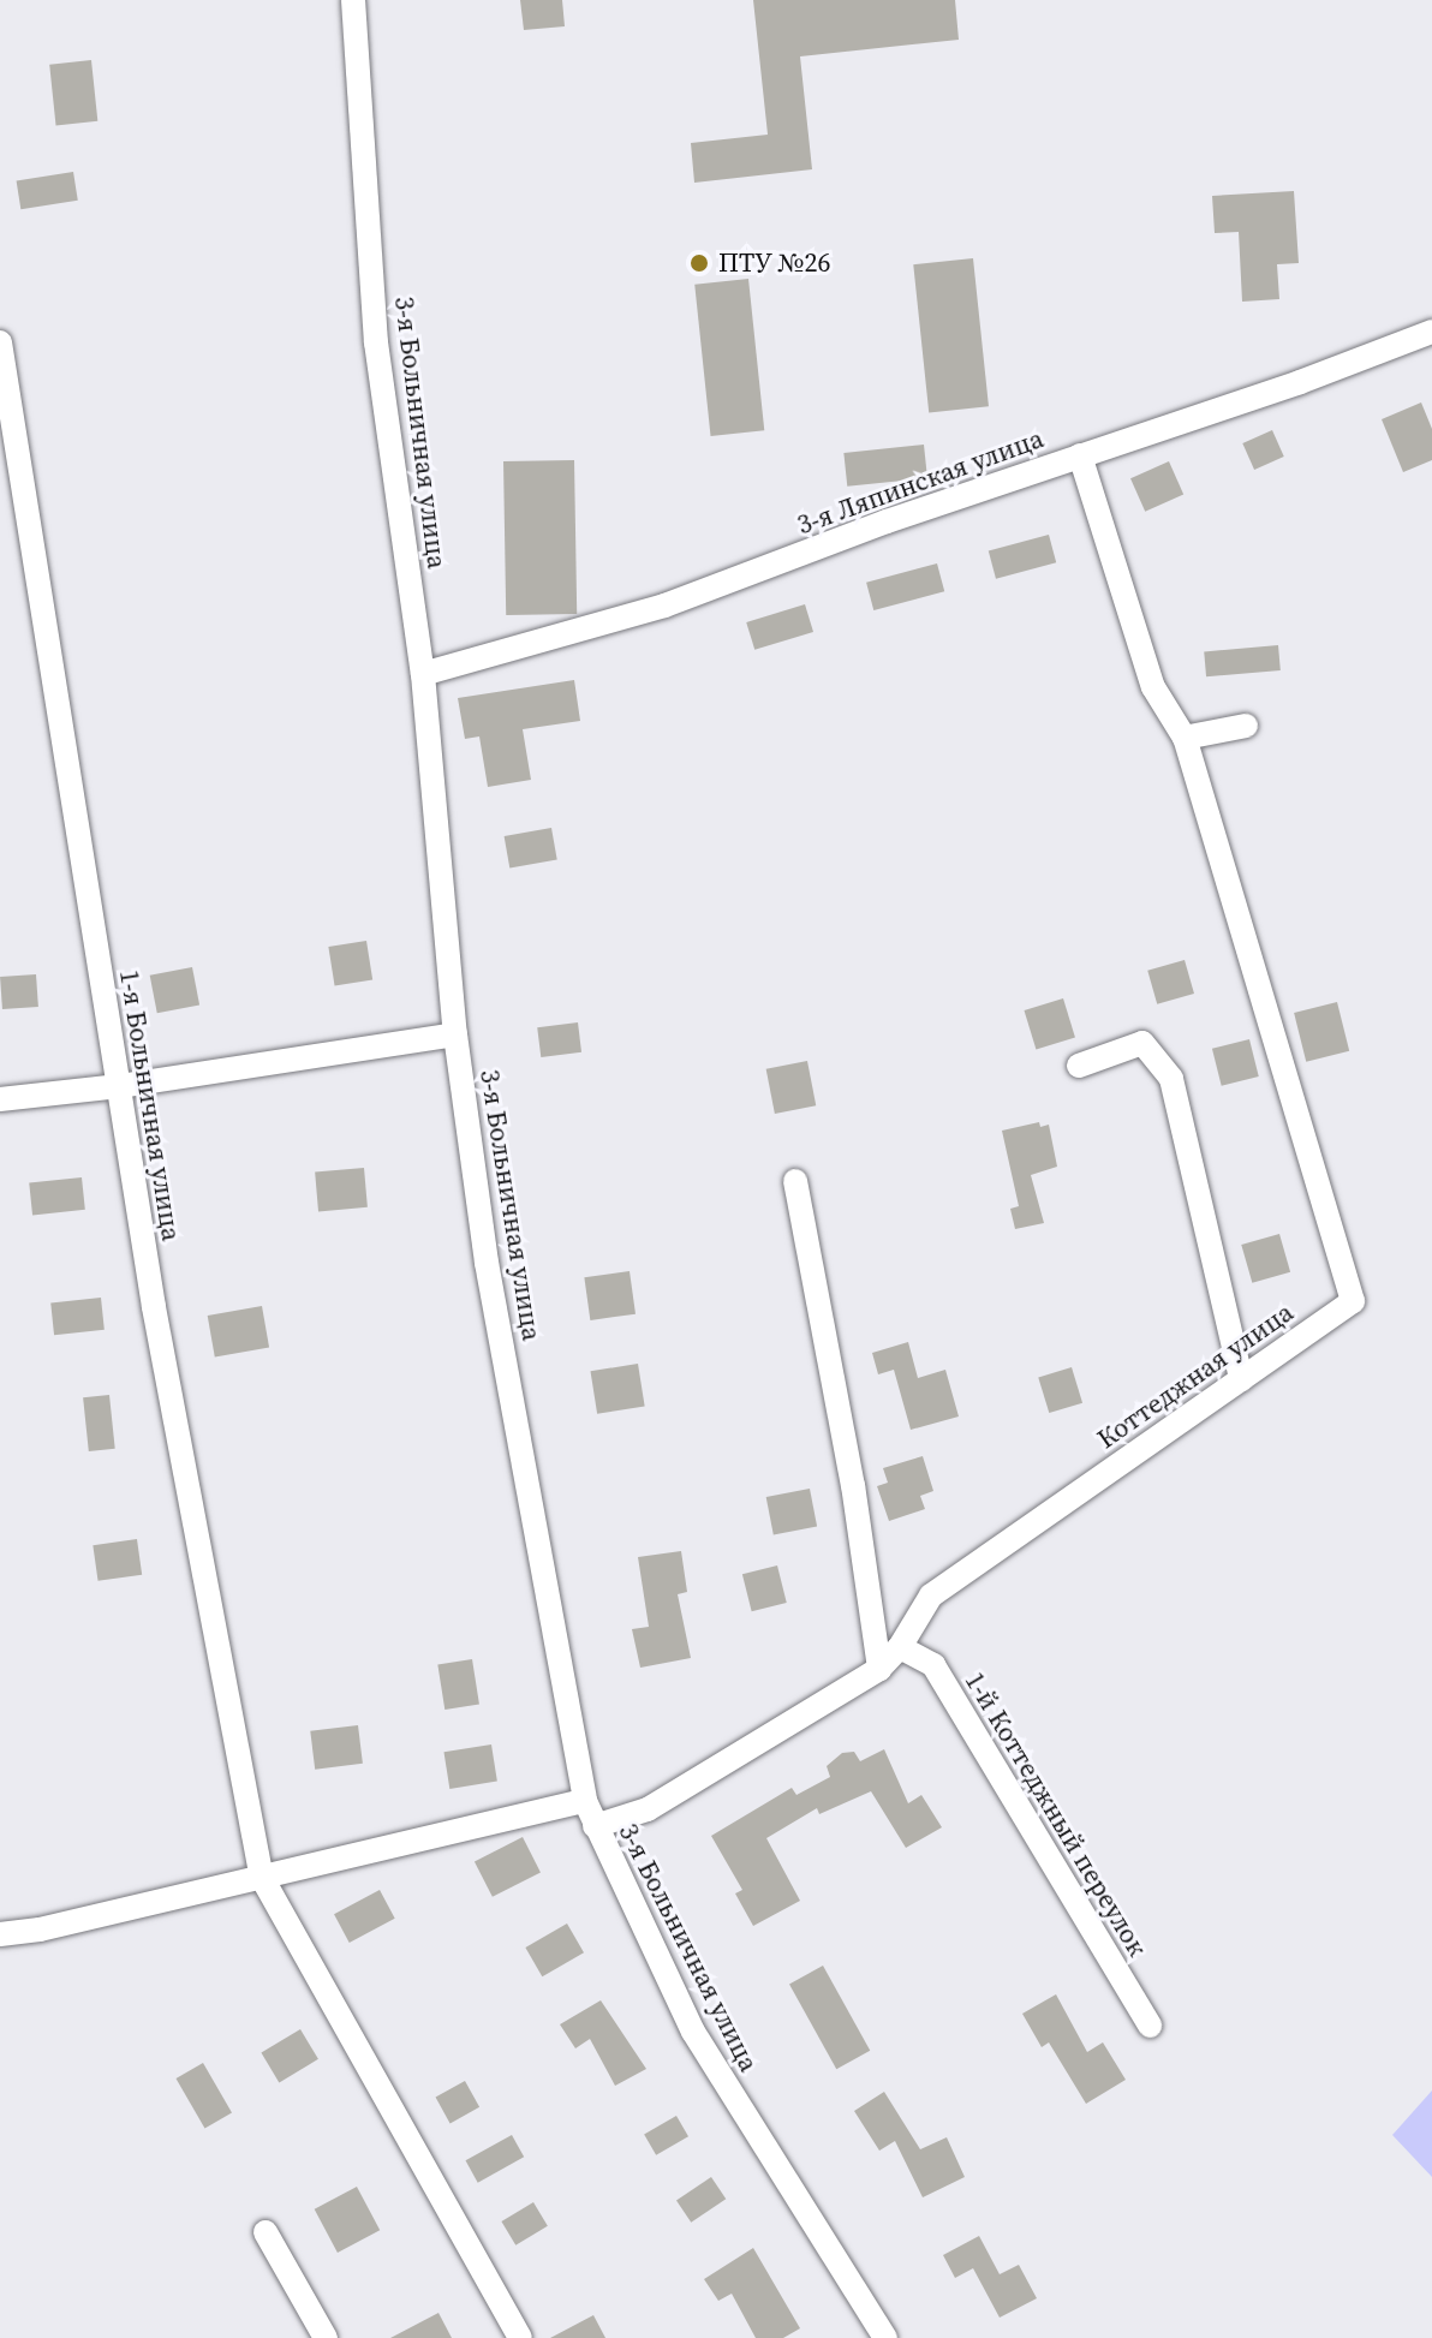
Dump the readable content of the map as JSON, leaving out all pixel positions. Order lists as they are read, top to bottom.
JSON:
{
  "streets": {
    "street": [
      "3-я Больничная улица",
      "3-я Ляпинская улица",
      "1-я Больничная улица",
      "Коттеджная улица",
      "1-й Коттеджный переулок"
    ]
  },
  "crossings": [
    ["3-я Больничная улица", "3-я Ляпинская улица"],
    ["3-я Больничная улица", "Коттеджная улица"],
    ["Коттеджная улица", "1-й Коттеджный переулок"]
  ],
  "places": ["ПТУ №26"]
}
